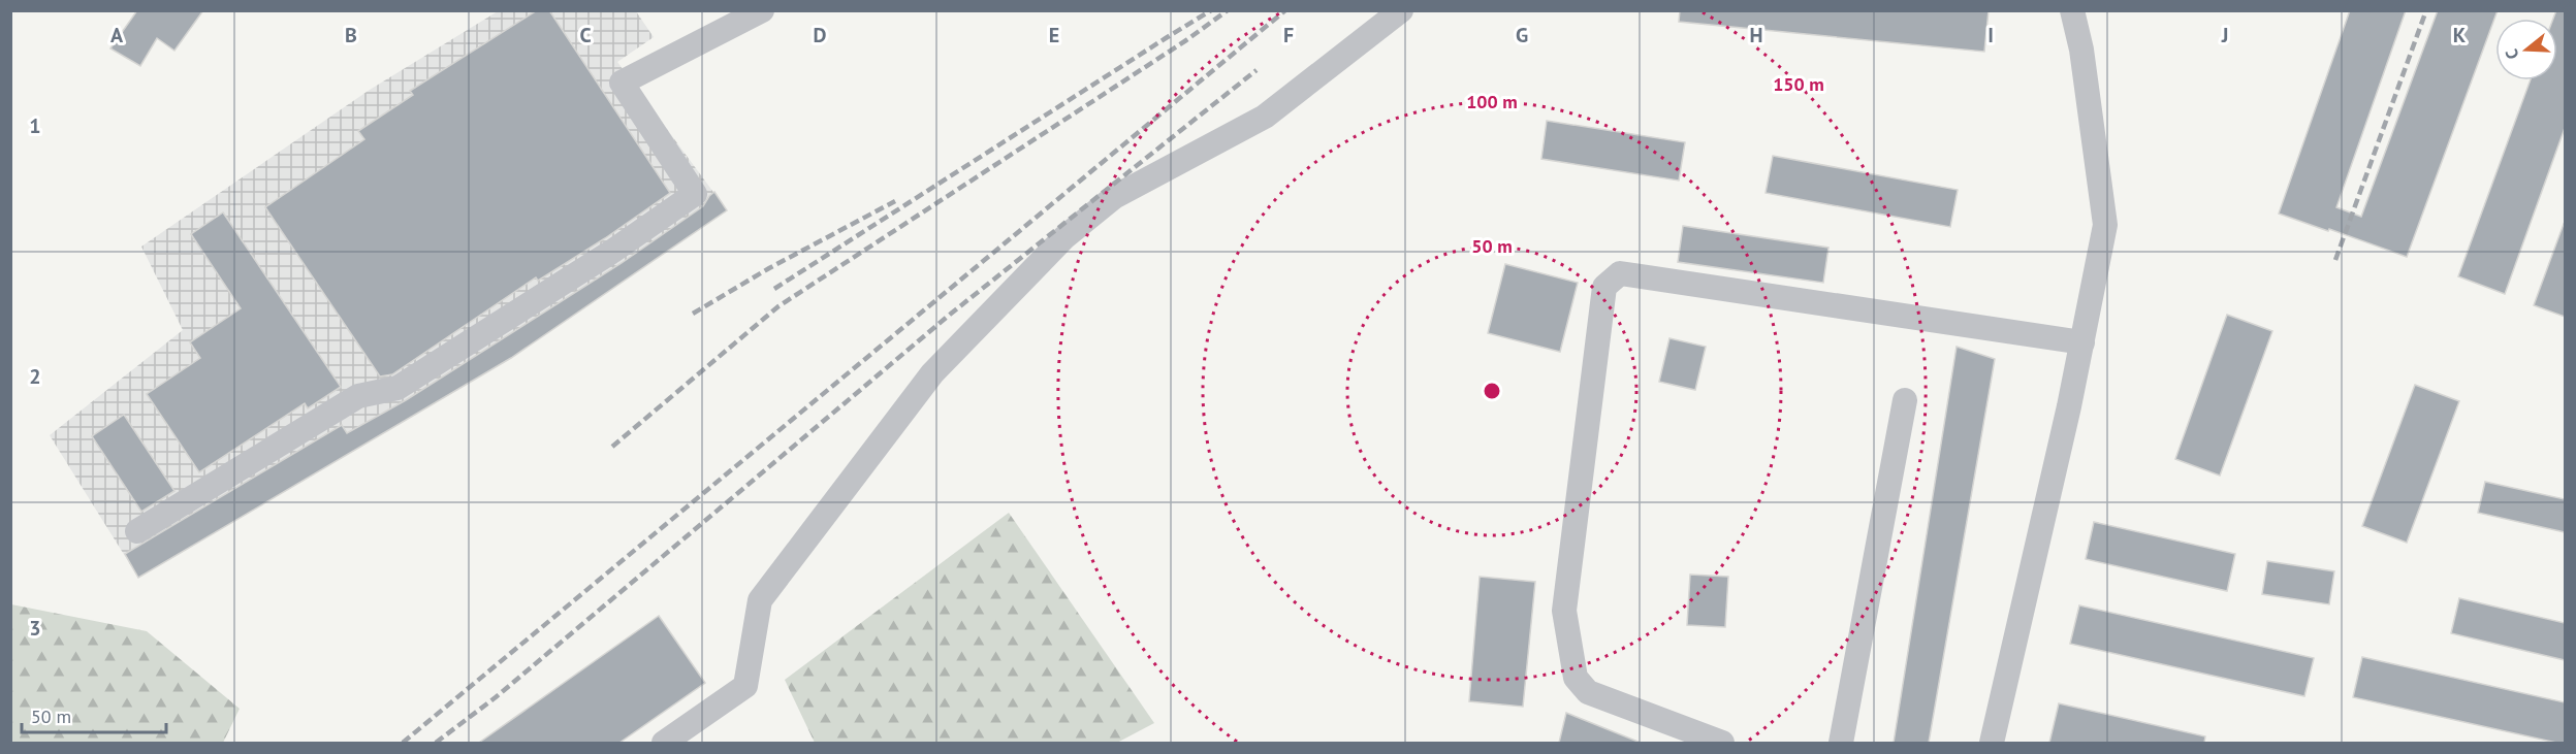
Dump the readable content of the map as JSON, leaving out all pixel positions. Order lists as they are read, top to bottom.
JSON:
{
  "scale_bar": "50 m",
  "north": "left",
  "grid": {
    "columns": [
      "A",
      "B",
      "C",
      "D",
      "E",
      "F",
      "G",
      "H",
      "I",
      "J",
      "K"
    ],
    "rows": ["1", "2", "3"]
  },
  "rings": ["150 m", "100 m", "50 m"]
}
